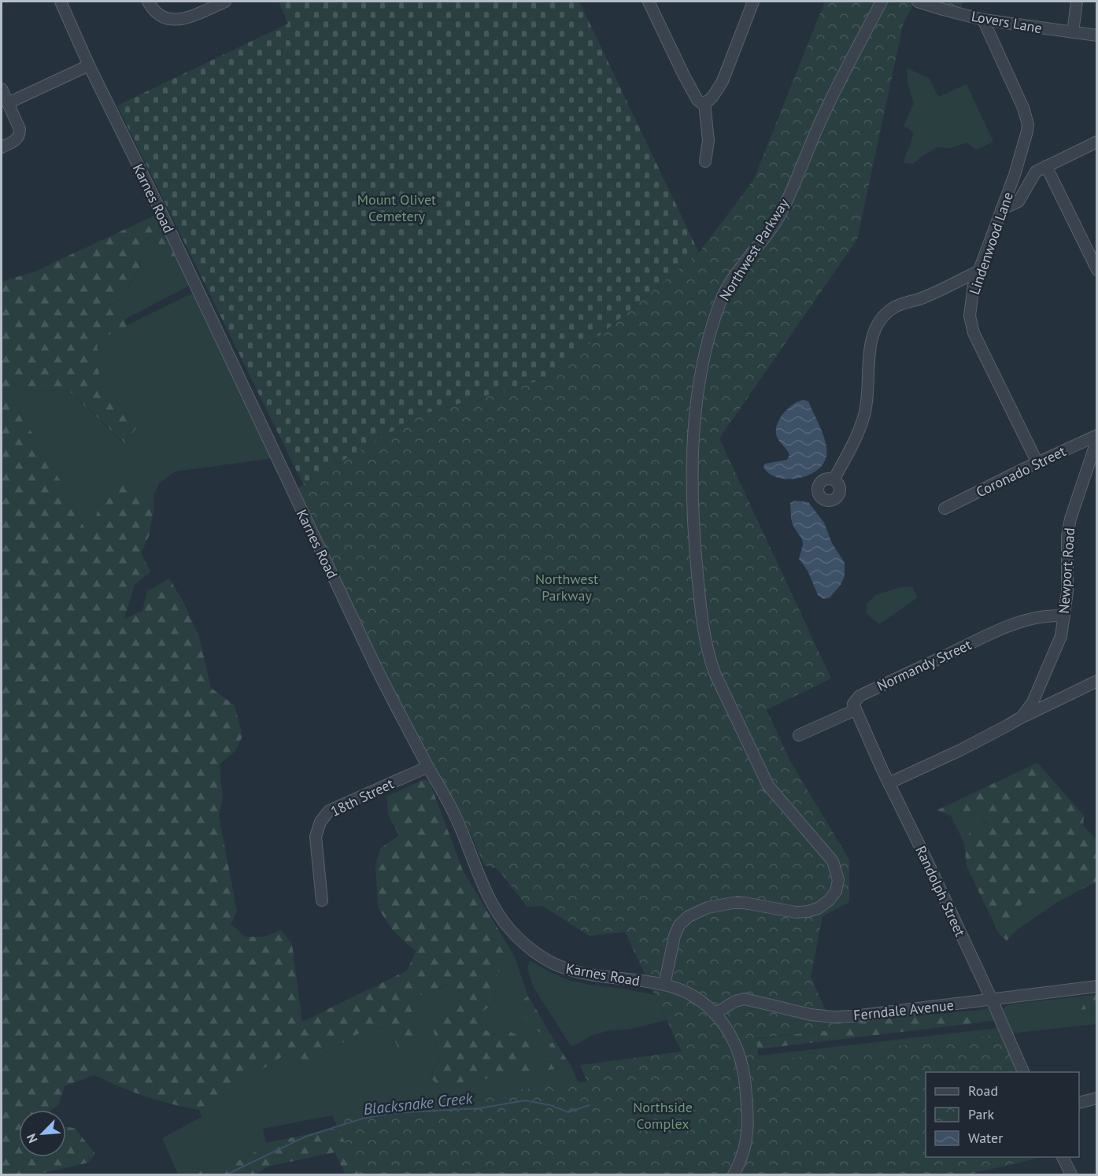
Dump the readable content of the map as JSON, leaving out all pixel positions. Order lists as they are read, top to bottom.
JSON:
{
  "streets": {
    "street": [
      "Lovers Lane",
      "Karnes Road",
      "Lindenwood Lane",
      "Northwest Parkway",
      "Coronado Street",
      "Newport Road",
      "Normandy Street",
      "18th Street",
      "Randolph Street",
      "Ferndale Avenue"
    ]
  },
  "crossings": [
    ["Lovers Lane", "Lindenwood Lane"],
    ["Karnes Road", "Northwest Parkway"],
    ["Karnes Road", "18th Street"],
    ["Lindenwood Lane", "Coronado Street"],
    ["Newport Road", "Normandy Street"],
    ["Newport Road", "Randolph Street"],
    ["Normandy Street", "Randolph Street"],
    ["Randolph Street", "Ferndale Avenue"]
  ],
  "water": ["Blacksnake Creek"],
  "parks": ["Mount Olivet Cemetery", "Northwest Parkway", "Northside Complex"],
  "legend": ["Road", "Park", "Water"],
  "north": "bottom left"
}
